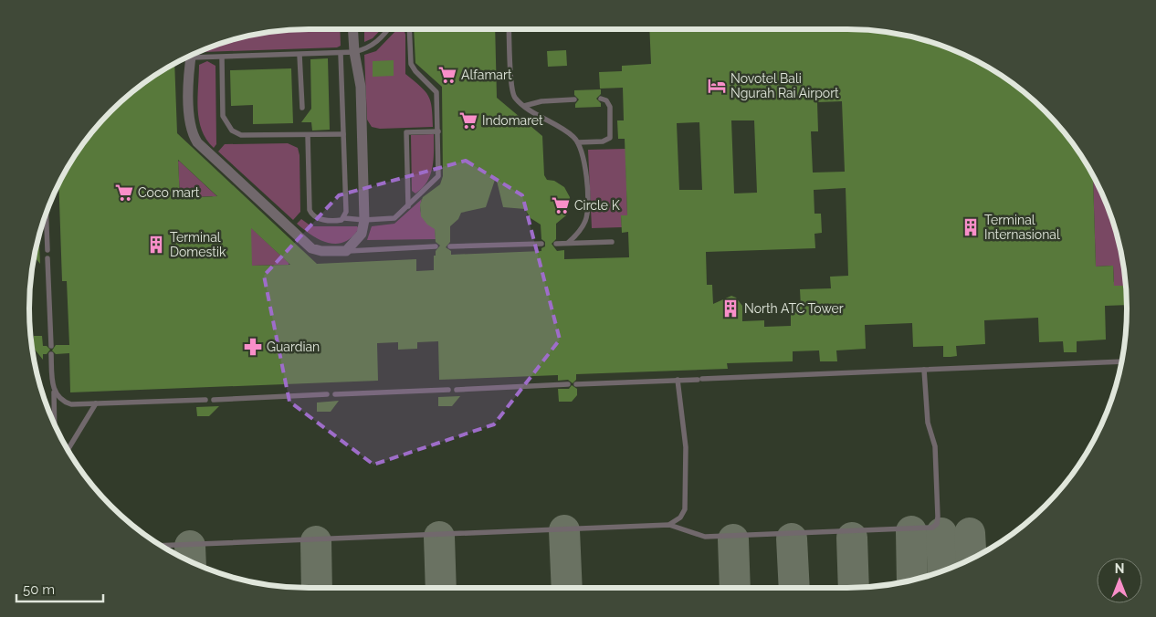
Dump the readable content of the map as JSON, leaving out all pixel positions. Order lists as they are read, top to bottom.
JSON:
{
  "places": {
    "supermarket": [
      "Alfamart",
      "Indomaret",
      "Coco mart",
      "Circle K"
    ],
    "hotel": ["Novotel Bali Ngurah Rai Airport"],
    "building": ["Terminal Internasional", "Terminal Domestik", "North ATC Tower"],
    "pharmacy": ["Guardian"]
  },
  "scale_bar": "50 m",
  "north": "top"
}
